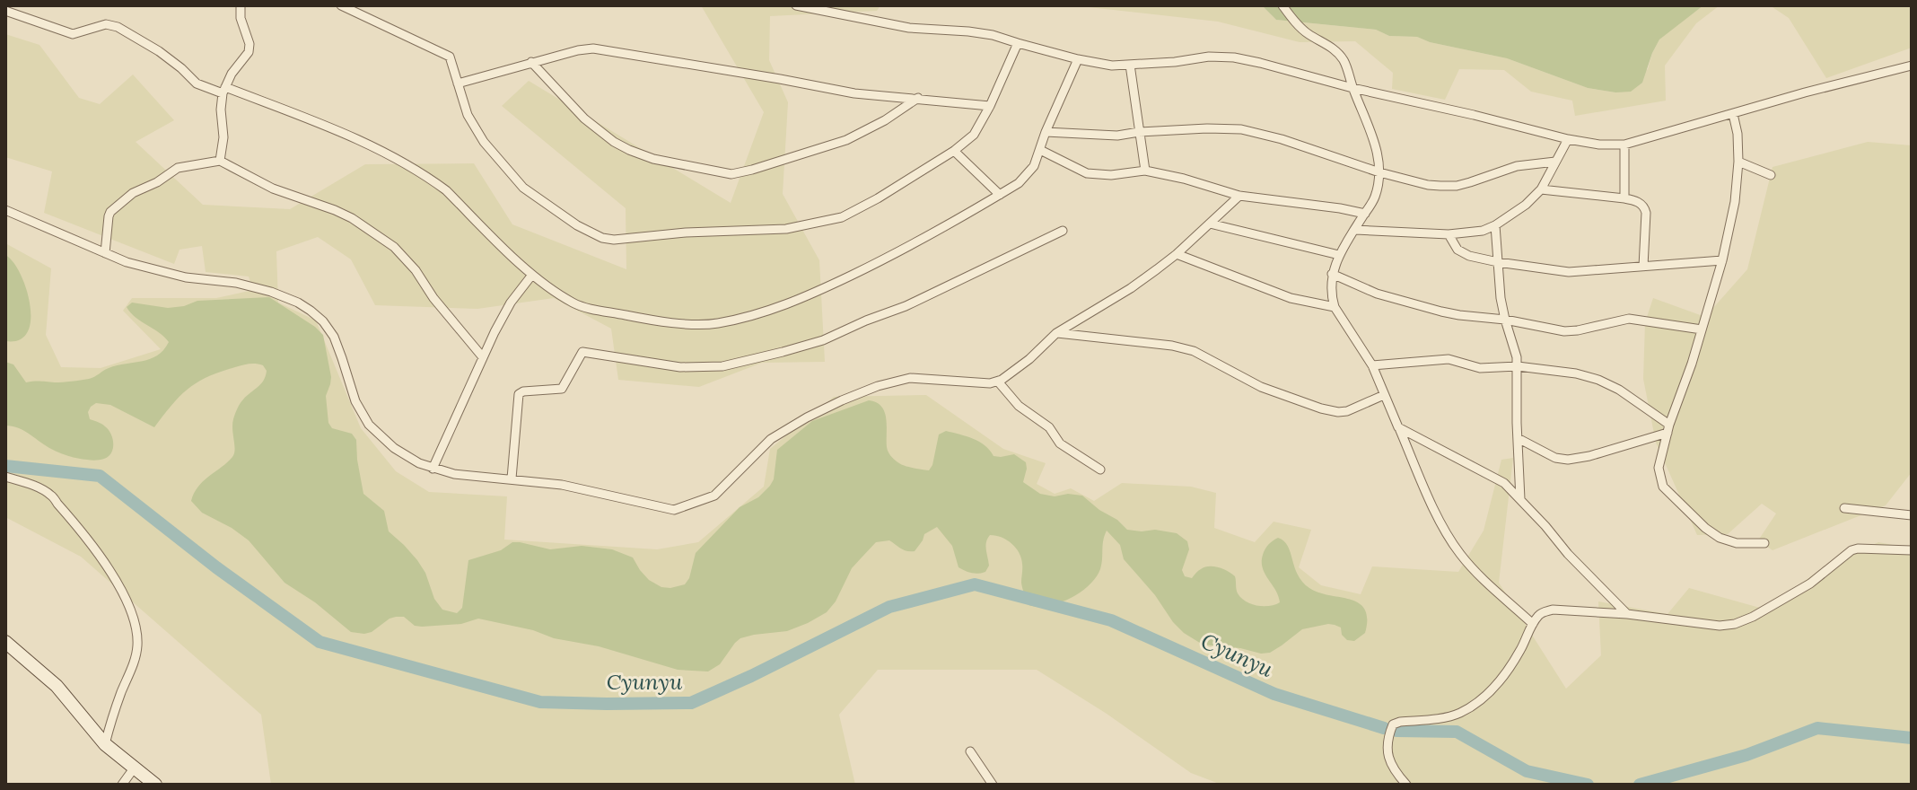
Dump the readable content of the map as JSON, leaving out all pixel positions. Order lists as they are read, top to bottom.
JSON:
{
  "water": ["Cyunyu"]
}
